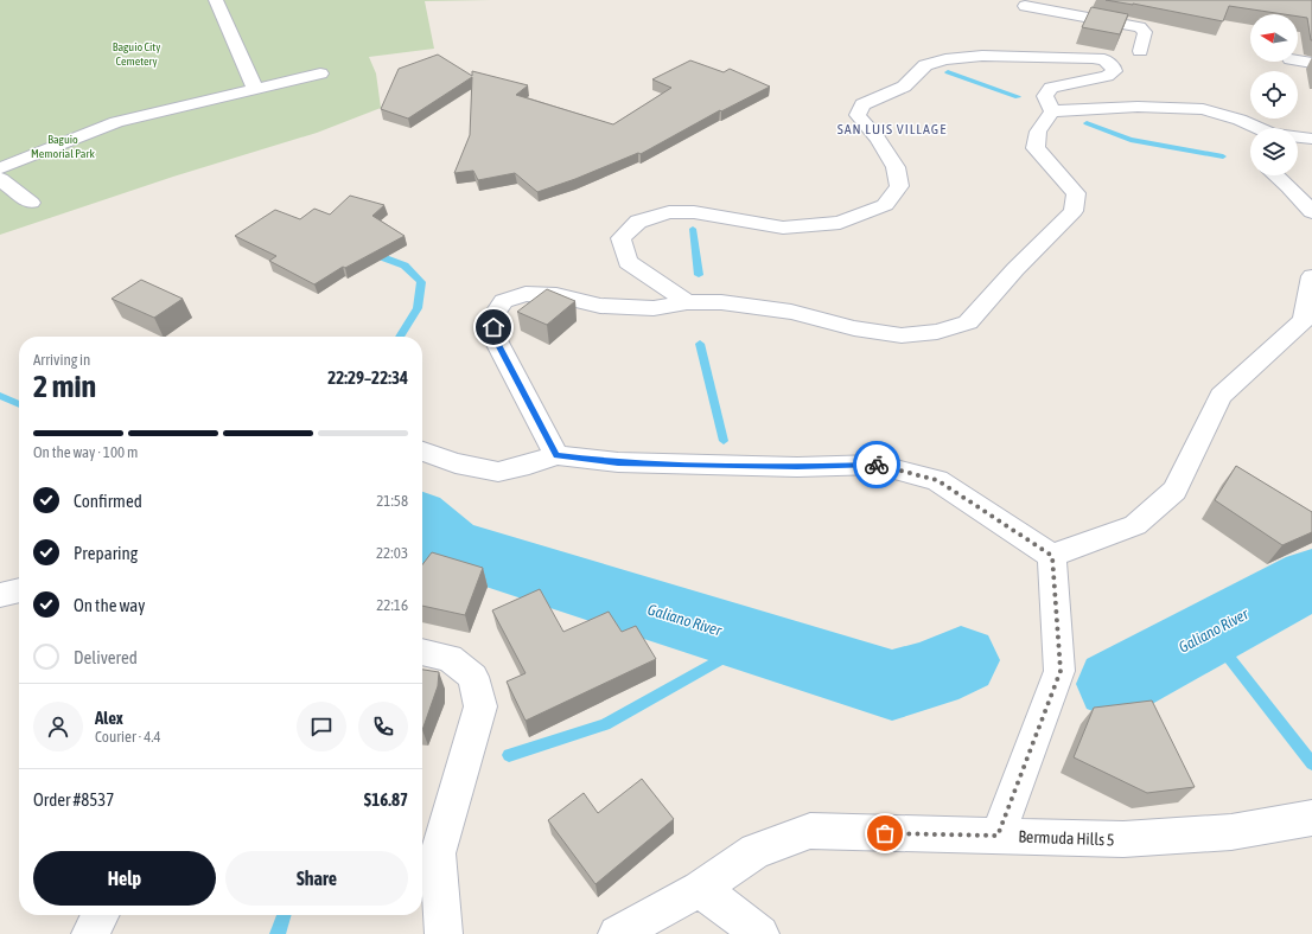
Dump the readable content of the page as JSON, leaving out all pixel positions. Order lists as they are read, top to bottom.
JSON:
{
  "streets": {
    "street": ["Bermuda Hills 5"]
  },
  "districts": ["SAN LUIS VILLAGE"],
  "water": ["Galiano River"],
  "parks": ["Baguio City Cemetery", "Baguio Memorial Park"],
  "north": "left",
  "page": {
    "heading": ["2 min", "Arriving in", "22:29–22:34"],
    "panel": [
      "Alex",
      "Courier · 4.4",
      "Order #8537",
      "$16.87"
    ],
    "bar": "On the way · 100 m",
    "list": [
      ["Confirmed", "21:58"],
      ["Preparing", "22:03"],
      ["On the way", "22:16"],
      "Delivered"
    ],
    "buttons": ["Help", "Share"]
  }
}
